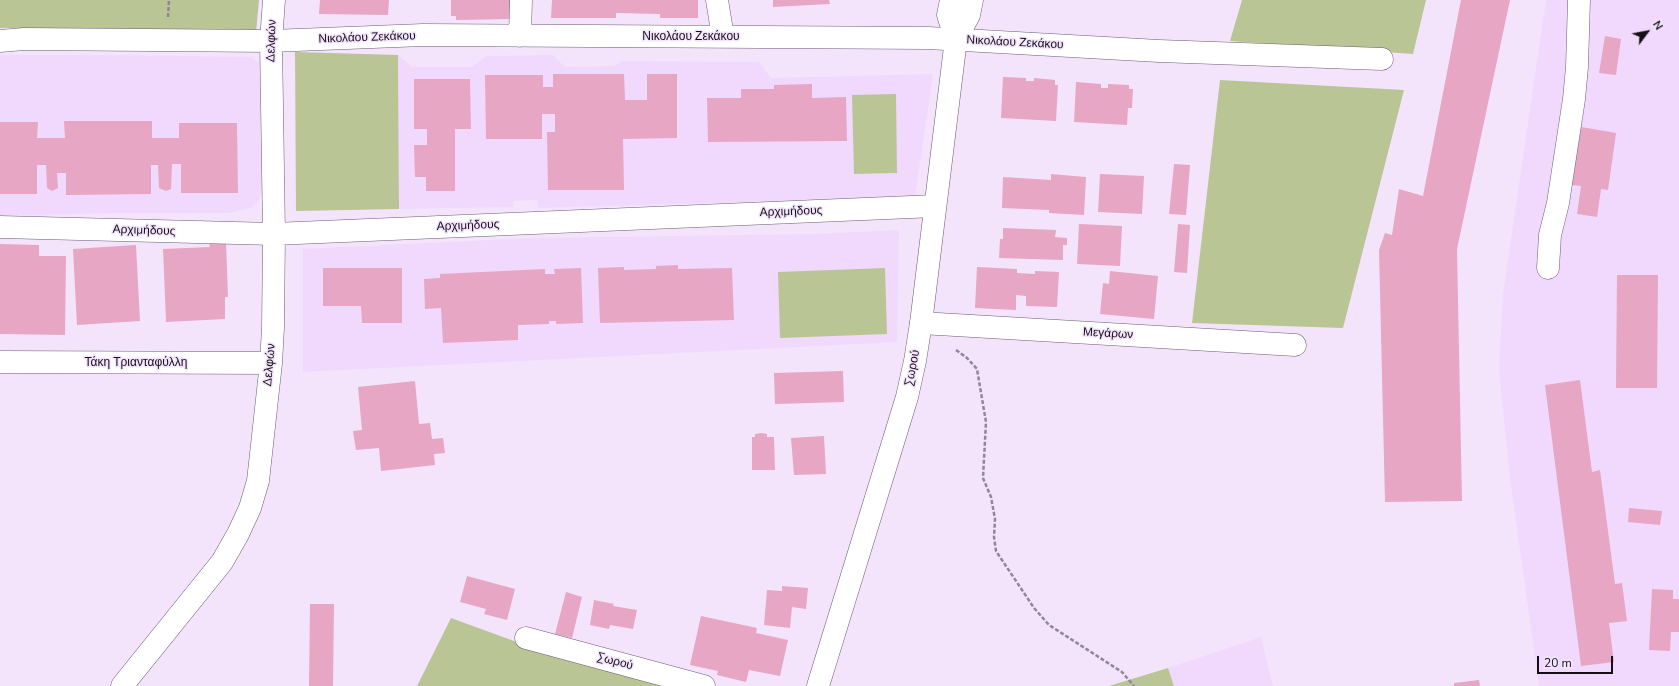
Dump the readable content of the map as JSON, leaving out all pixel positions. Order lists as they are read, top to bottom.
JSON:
{
  "streets": {
    "street": [
      "Νικολάου Ζεκάκου",
      "Δελφών",
      "Αρχιμήδους",
      "Μεγάρων",
      "Τάκη Τριανταφύλλη",
      "Σωρού"
    ]
  },
  "crossings": [
    ["Νικολάου Ζεκάκου", "Δελφών"],
    ["Νικολάου Ζεκάκου", "Σωρού"],
    ["Δελφών", "Αρχιμήδους"],
    ["Δελφών", "Τάκη Τριανταφύλλη"],
    ["Αρχιμήδους", "Σωρού"],
    ["Μεγάρων", "Σωρού"]
  ],
  "scale_bar": "20 m",
  "north": "top right"
}
